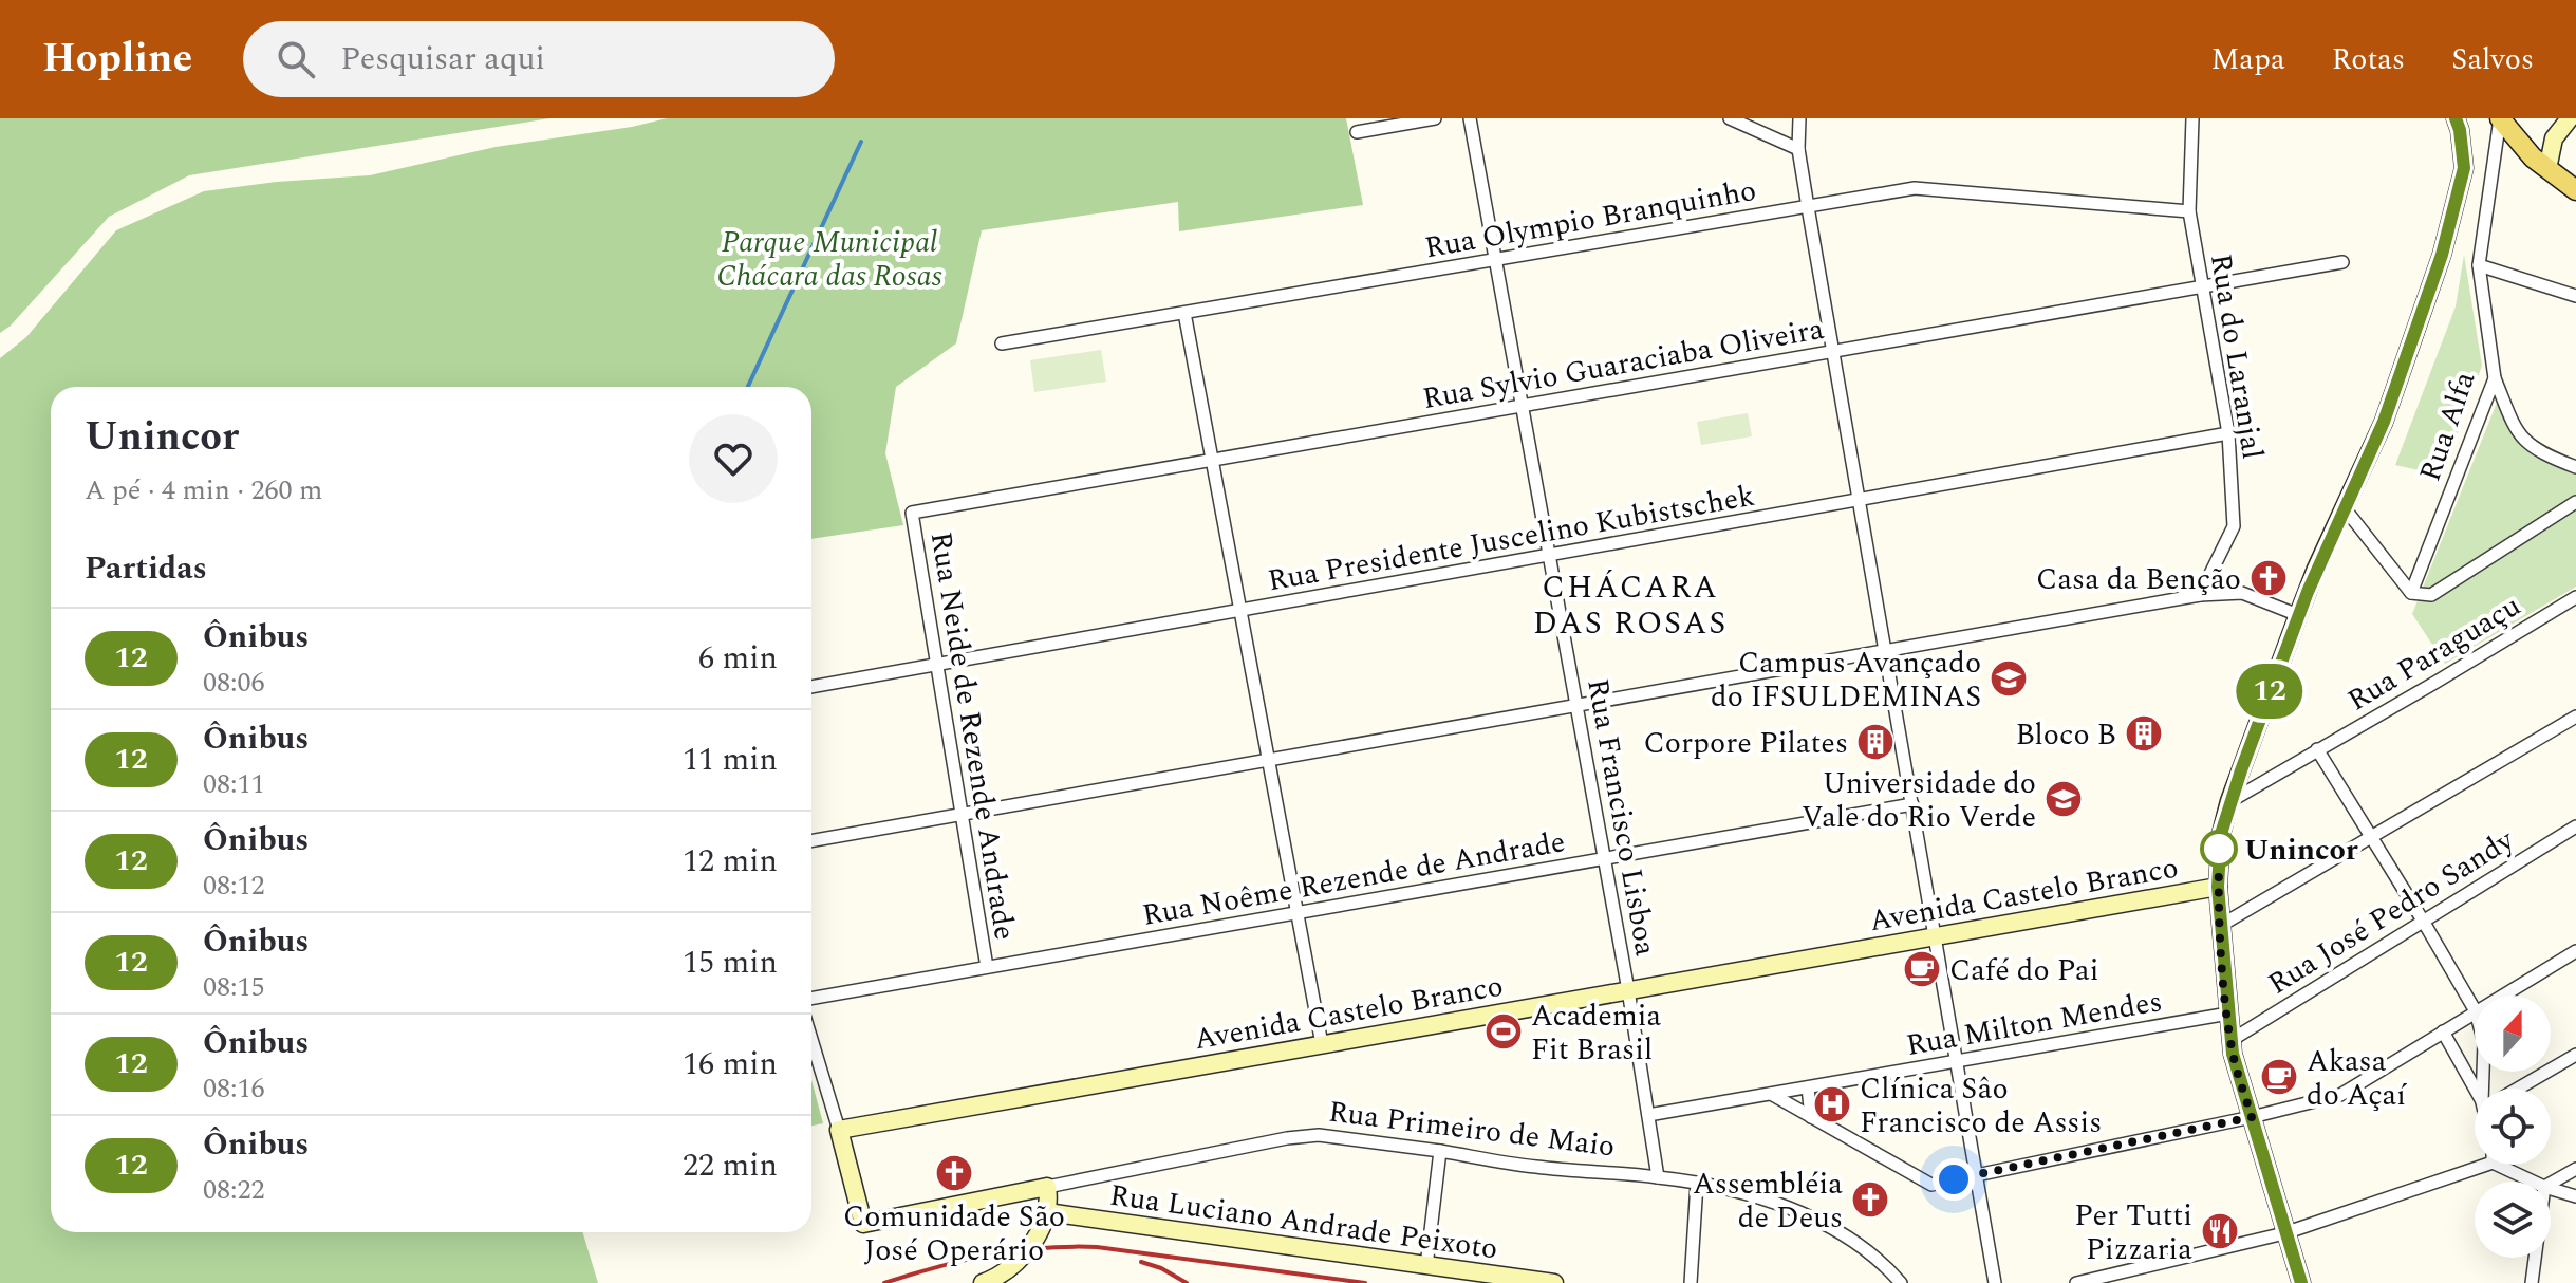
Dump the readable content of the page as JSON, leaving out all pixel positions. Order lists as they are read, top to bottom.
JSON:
{
  "streets": {
    "street": [
      "Rua Olympio Branquinho",
      "Rua do Laranjal",
      "Rua Sylvio Guaraciaba Oliveira",
      "Rua Alfa",
      "Rua Presidente Juscelino Kubistschek",
      "Rua Paraguaçu",
      "Rua Neide de Rezende Andrade",
      "Rua Francisco Lisboa",
      "Rua Noême Rezende de Andrade",
      "Avenida Castelo Branco",
      "Rua José Pedro Sandy",
      "Rua Milton Mendes",
      "Rua Primeiro de Maio",
      "Rua Luciano Andrade Peixoto"
    ]
  },
  "crossings": [
    ["Rua Olympio Branquinho", "Rua do Laranjal"],
    ["Rua Olympio Branquinho", "Rua Francisco Lisboa"],
    ["Rua do Laranjal", "Rua Sylvio Guaraciaba Oliveira"],
    ["Rua do Laranjal", "Rua Presidente Juscelino Kubistschek"],
    ["Rua Sylvio Guaraciaba Oliveira", "Rua Neide de Rezende Andrade"],
    ["Rua Sylvio Guaraciaba Oliveira", "Rua Francisco Lisboa"],
    ["Rua Presidente Juscelino Kubistschek", "Rua Neide de Rezende Andrade"],
    ["Rua Presidente Juscelino Kubistschek", "Rua Francisco Lisboa"],
    ["Rua Neide de Rezende Andrade", "Rua Noême Rezende de Andrade"],
    ["Rua Francisco Lisboa", "Rua Noême Rezende de Andrade"],
    ["Rua Francisco Lisboa", "Avenida Castelo Branco"],
    ["Rua Francisco Lisboa", "Rua Milton Mendes"],
    ["Rua Francisco Lisboa", "Rua Primeiro de Maio"],
    ["Avenida Castelo Branco", "Rua Primeiro de Maio"]
  ],
  "districts": ["CHÁCARA DAS ROSAS"],
  "parks": ["Parque Municipal Chácara das Rosas"],
  "places": {
    "church": ["Casa da Benção", "Comunidade São José Operário", "Assembléia de Deus"],
    "school or university": ["Campus Avançado do IFSULDEMINAS", "Universidade do Vale do Rio Verde"],
    "building": ["Bloco B", "Corpore Pilates"],
    "other": ["Unincor"],
    "cafe": ["Café do Pai", "Akasa do Açaí"],
    "sports": ["Academia Fit Brasil"],
    "hospital": ["Clínica Sâo Francisco de Assis"],
    "restaurant": ["Per Tutti Pizzaria"]
  },
  "lines": ["bus line 12"],
  "north": "top",
  "page": {
    "header": "Hopline",
    "search": "Pesquisar aqui",
    "nav": ["Mapa", "Rotas", "Salvos"],
    "on_map": "12",
    "heading": [
      ["Unincor", "A pé · 4 min · 260 m"],
      "Partidas"
    ],
    "list": [
      {
        "mark": "12",
        "name": "Ônibus",
        "note": "08:06",
        "value": "6 min"
      },
      {
        "mark": "12",
        "name": "Ônibus",
        "note": "08:11",
        "value": "11 min"
      },
      {
        "mark": "12",
        "name": "Ônibus",
        "note": "08:12",
        "value": "12 min"
      },
      {
        "mark": "12",
        "name": "Ônibus",
        "note": "08:15",
        "value": "15 min"
      },
      {
        "mark": "12",
        "name": "Ônibus",
        "note": "08:16",
        "value": "16 min"
      },
      {
        "mark": "12",
        "name": "Ônibus",
        "note": "08:22",
        "value": "22 min"
      }
    ]
  }
}
